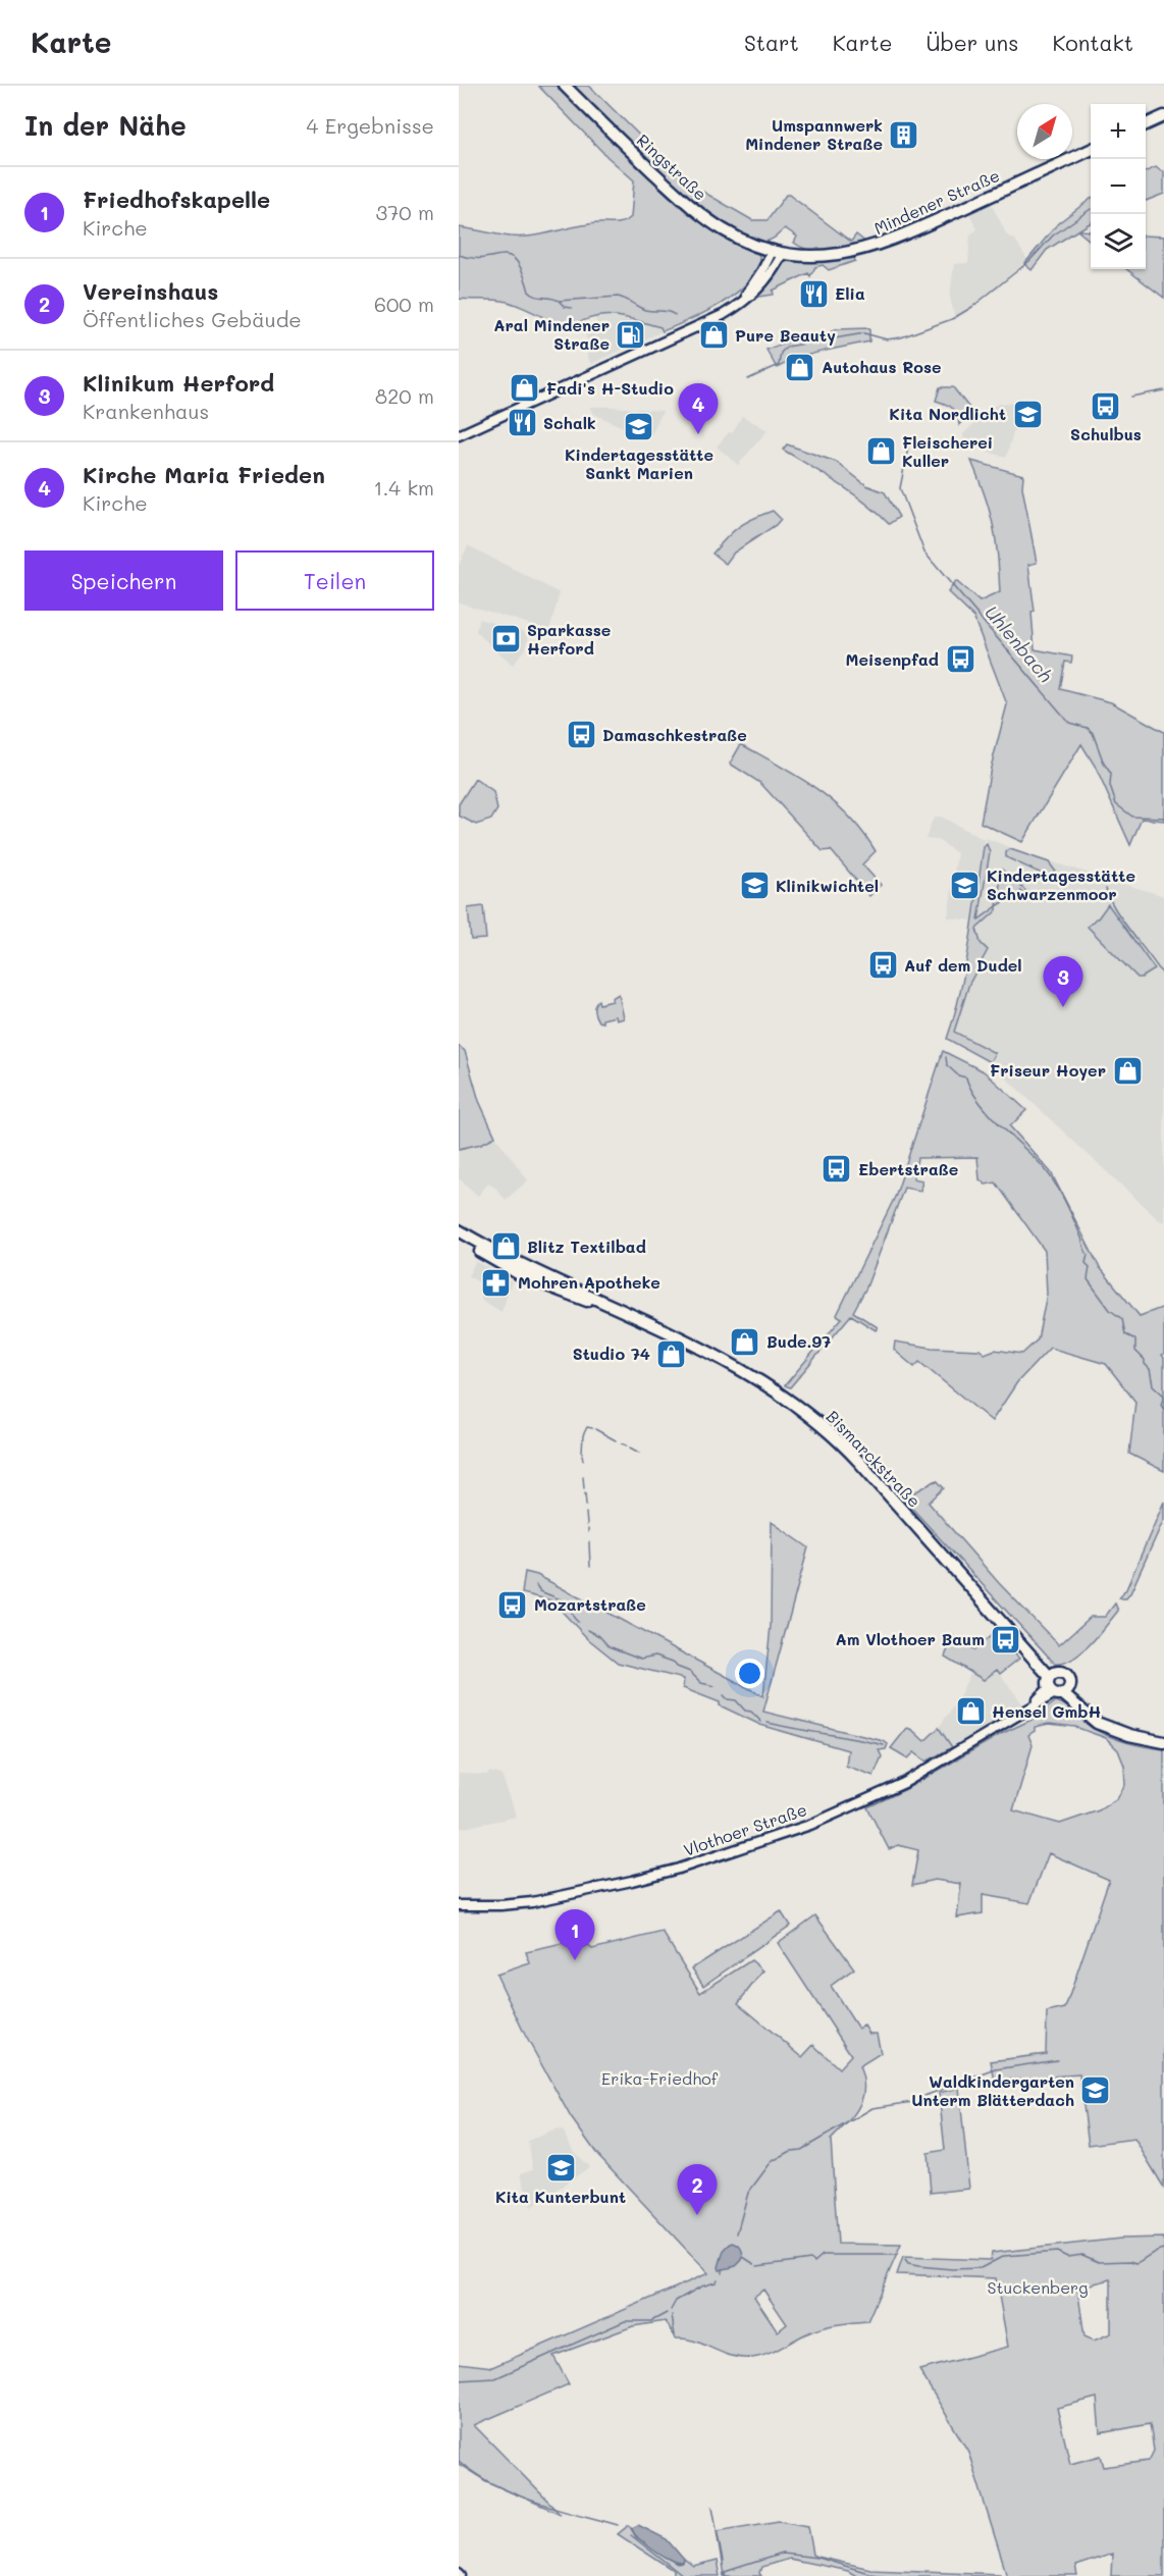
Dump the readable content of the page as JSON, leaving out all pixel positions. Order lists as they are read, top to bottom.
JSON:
{
  "streets": {
    "main road": ["Ringstraße", "Mindener Straße", "Bismarckstraße"],
    "street": ["Vlothoer Straße"]
  },
  "crossings": [
    ["Ringstraße", "Mindener Straße"],
    ["Bismarckstraße", "Vlothoer Straße"]
  ],
  "water": ["Uhlenbach"],
  "parks": ["Erika-Friedhof", "Stuckenberg"],
  "places": {
    "building": ["Umspannwerk Mindener Straße"],
    "restaurant": ["Elia", "Schalk"],
    "fuel station": ["Aral Mindener Straße"],
    "shop": [
      "Pure Beauty",
      "Autohaus Rose",
      "Fadi's H-Studio",
      "Fleischerei Kuller",
      "Friseur Hoyer",
      "Blitz Textilbad",
      "Bude.97",
      "Studio 74",
      "Hensel GmbH"
    ],
    "bus stop": [
      "Schulbus",
      "Meisenpfad",
      "Damaschkestraße",
      "Auf dem Dudel",
      "Ebertstraße",
      "Mozartstraße",
      "Am Vlothoer Baum"
    ],
    "school or university": [
      "Kita Nordlicht",
      "Kindertagesstätte Sankt Marien",
      "Kindertagesstätte Schwarzenmoor",
      "Klinikwichtel",
      "Waldkindergarten Unterm Blätterdach",
      "Kita Kunterbunt"
    ],
    "bank": ["Sparkasse Herford"],
    "pharmacy": ["Mohren Apotheke"]
  },
  "north": "top right",
  "page": {
    "header": "Karte",
    "nav": [
      "Start",
      "Karte",
      "Über uns",
      "Kontakt"
    ],
    "heading": ["In der Nähe", "4 Ergebnisse"],
    "map_buttons": ["+", "−"],
    "list": [
      {
        "mark": "1",
        "name": "Friedhofskapelle",
        "note": "Kirche",
        "value": "370 m"
      },
      {
        "mark": "2",
        "name": "Vereinshaus",
        "note": "Öffentliches Gebäude",
        "value": "600 m"
      },
      {
        "mark": "3",
        "name": "Klinikum Herford",
        "note": "Krankenhaus",
        "value": "820 m"
      },
      {
        "mark": "4",
        "name": "Kirche Maria Frieden",
        "note": "Kirche",
        "value": "1.4 km"
      }
    ],
    "pins": [
      "4",
      "3",
      "1",
      "2"
    ],
    "buttons": ["Speichern", "Teilen"]
  }
}
